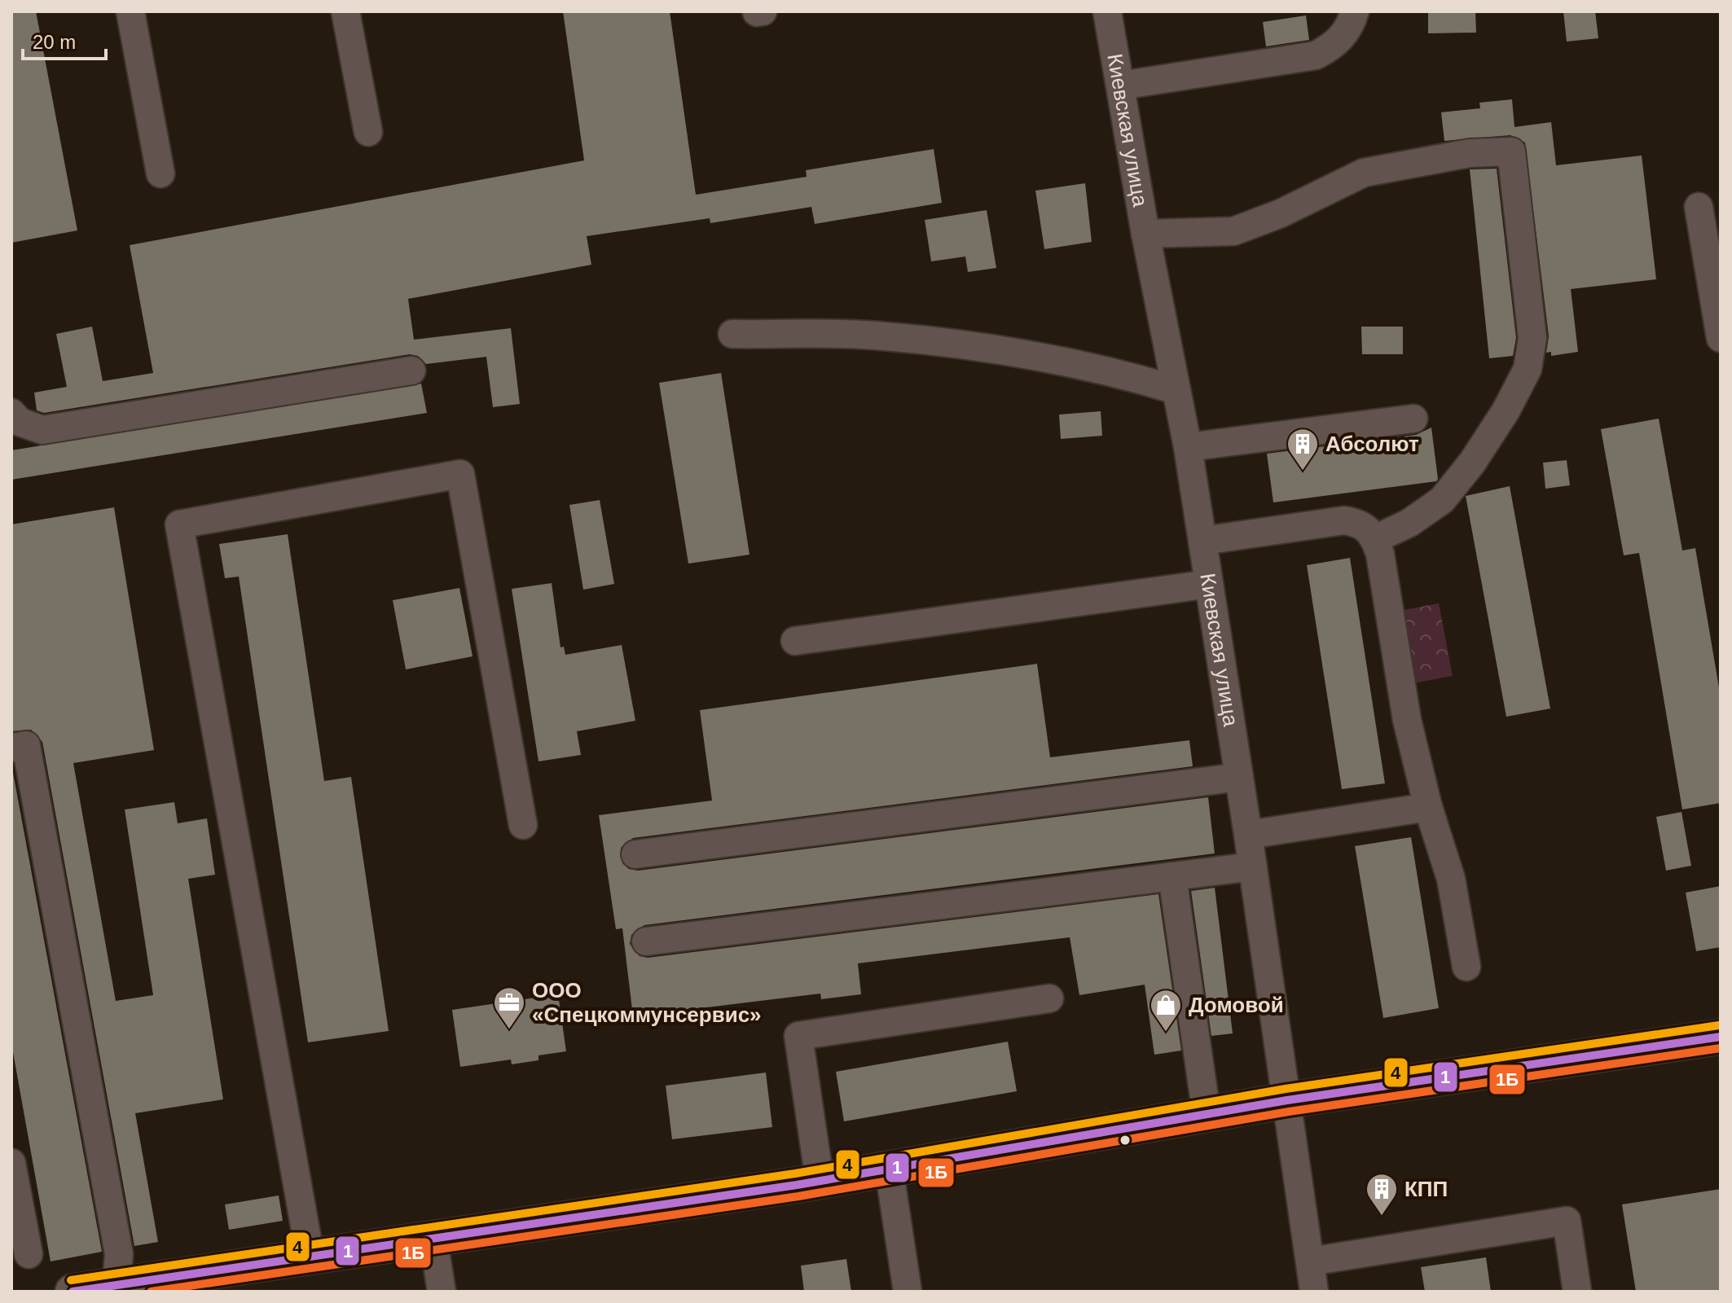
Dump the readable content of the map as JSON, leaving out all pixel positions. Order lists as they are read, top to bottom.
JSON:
{
  "streets": {
    "street": ["Киевская улица"]
  },
  "places": {
    "building": ["Абсолют", "КПП"],
    "office": ["ООО «Спецкоммунсервис»"],
    "shop": ["Домовой"]
  },
  "lines": ["transit line 4", "transit line 1", "transit line 1Б"],
  "scale_bar": "20 m"
}
